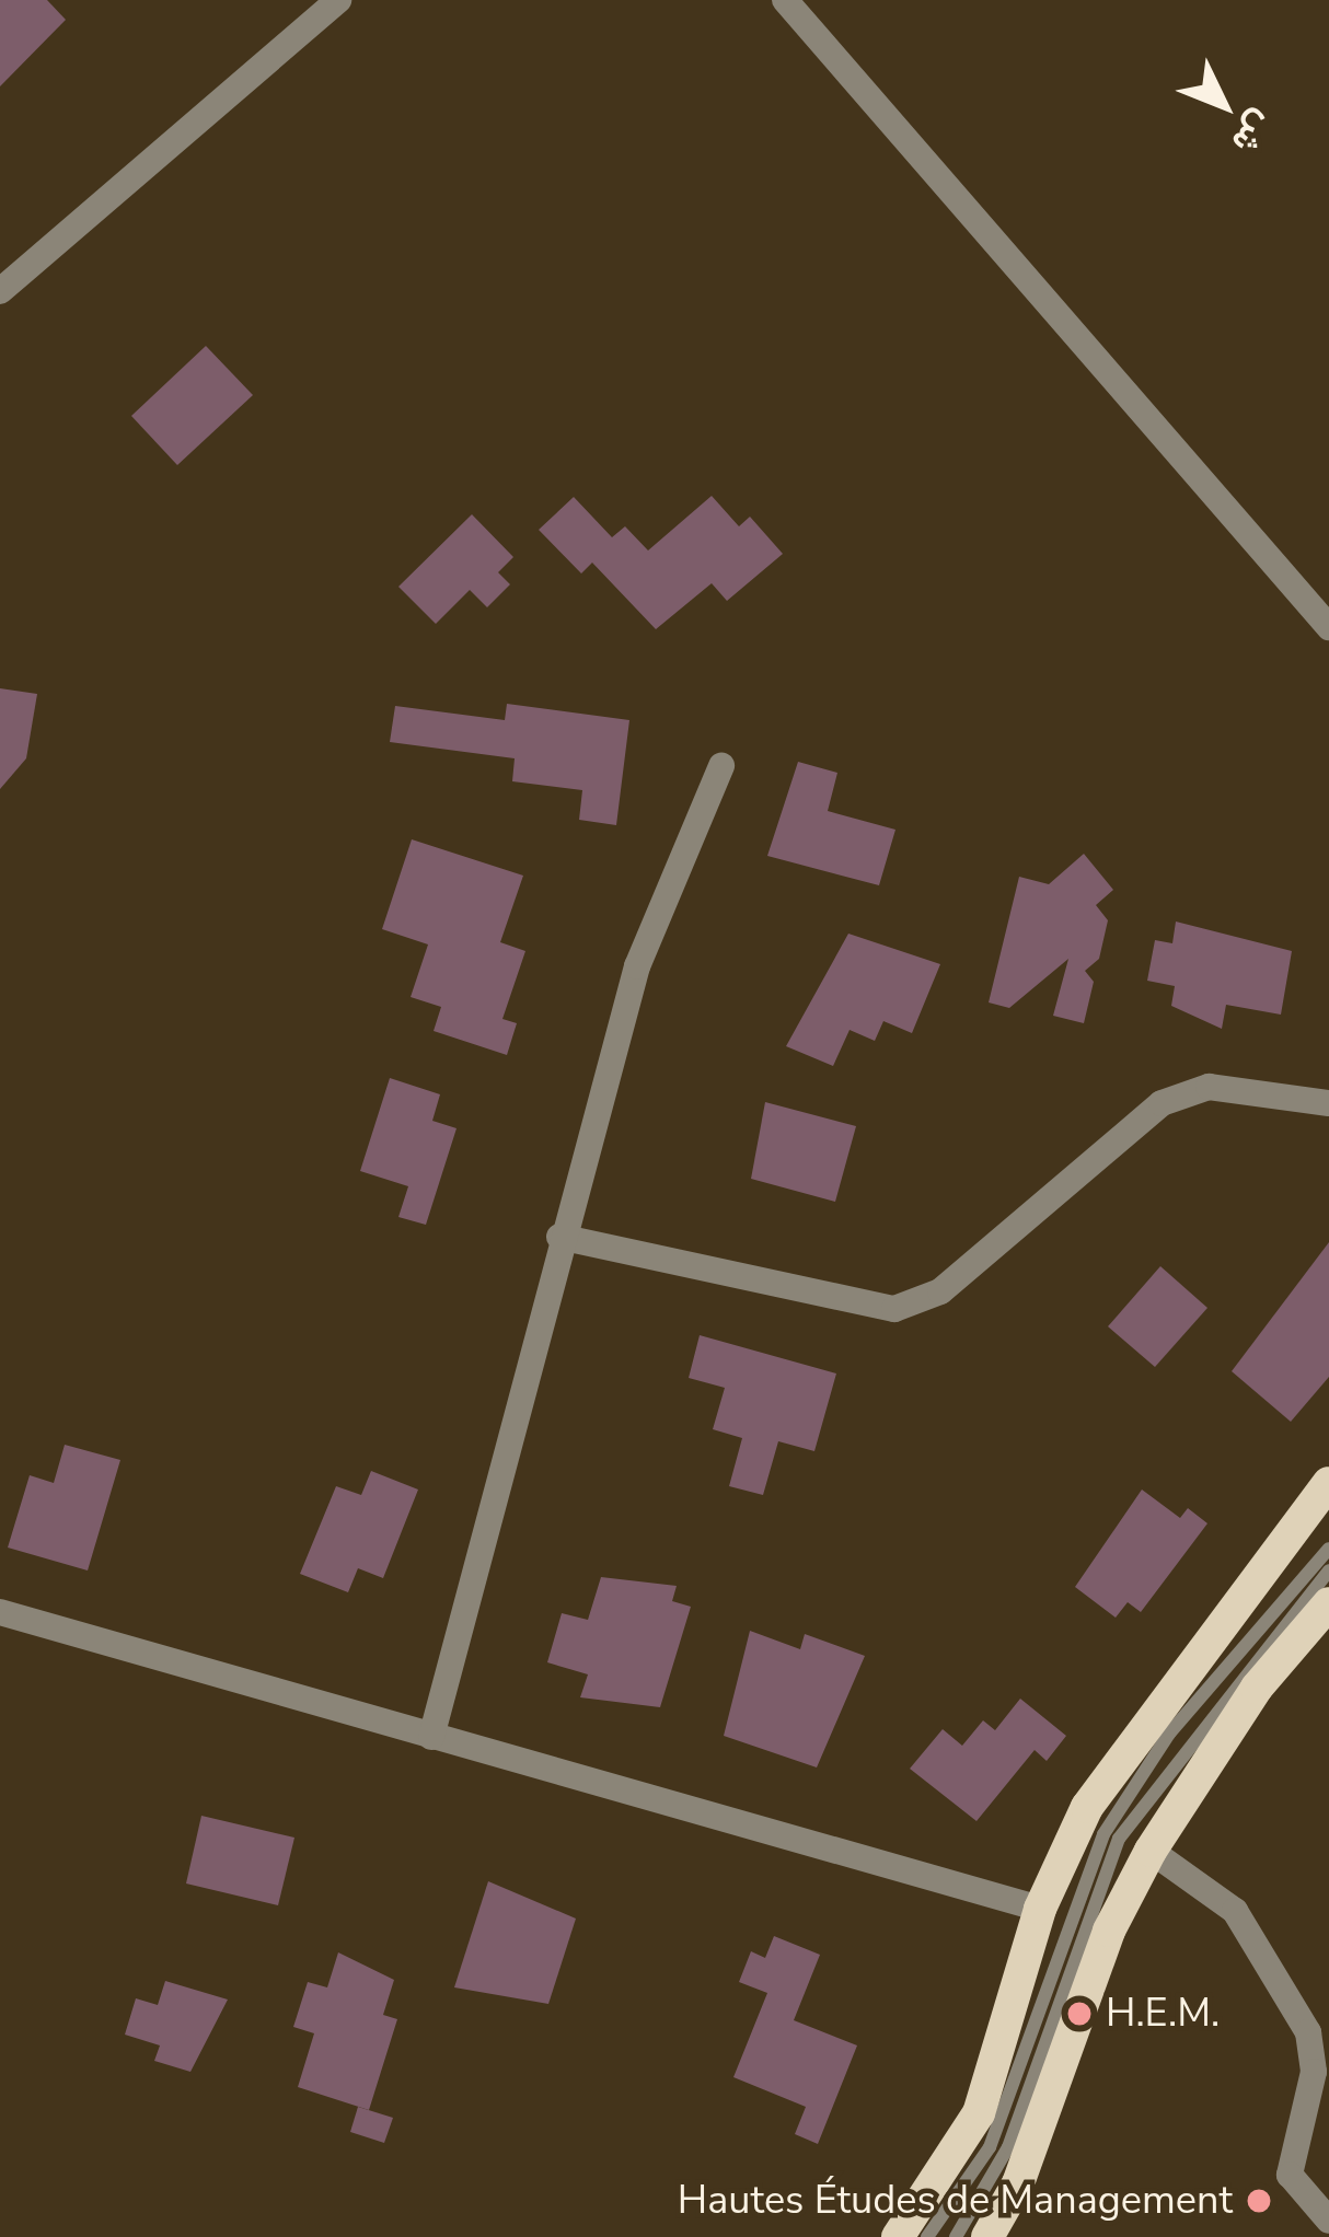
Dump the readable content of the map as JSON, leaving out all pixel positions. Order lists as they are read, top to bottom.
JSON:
{
  "places": ["H.E.M.", "Hautes Études de Management"],
  "north": "bottom right"
}
